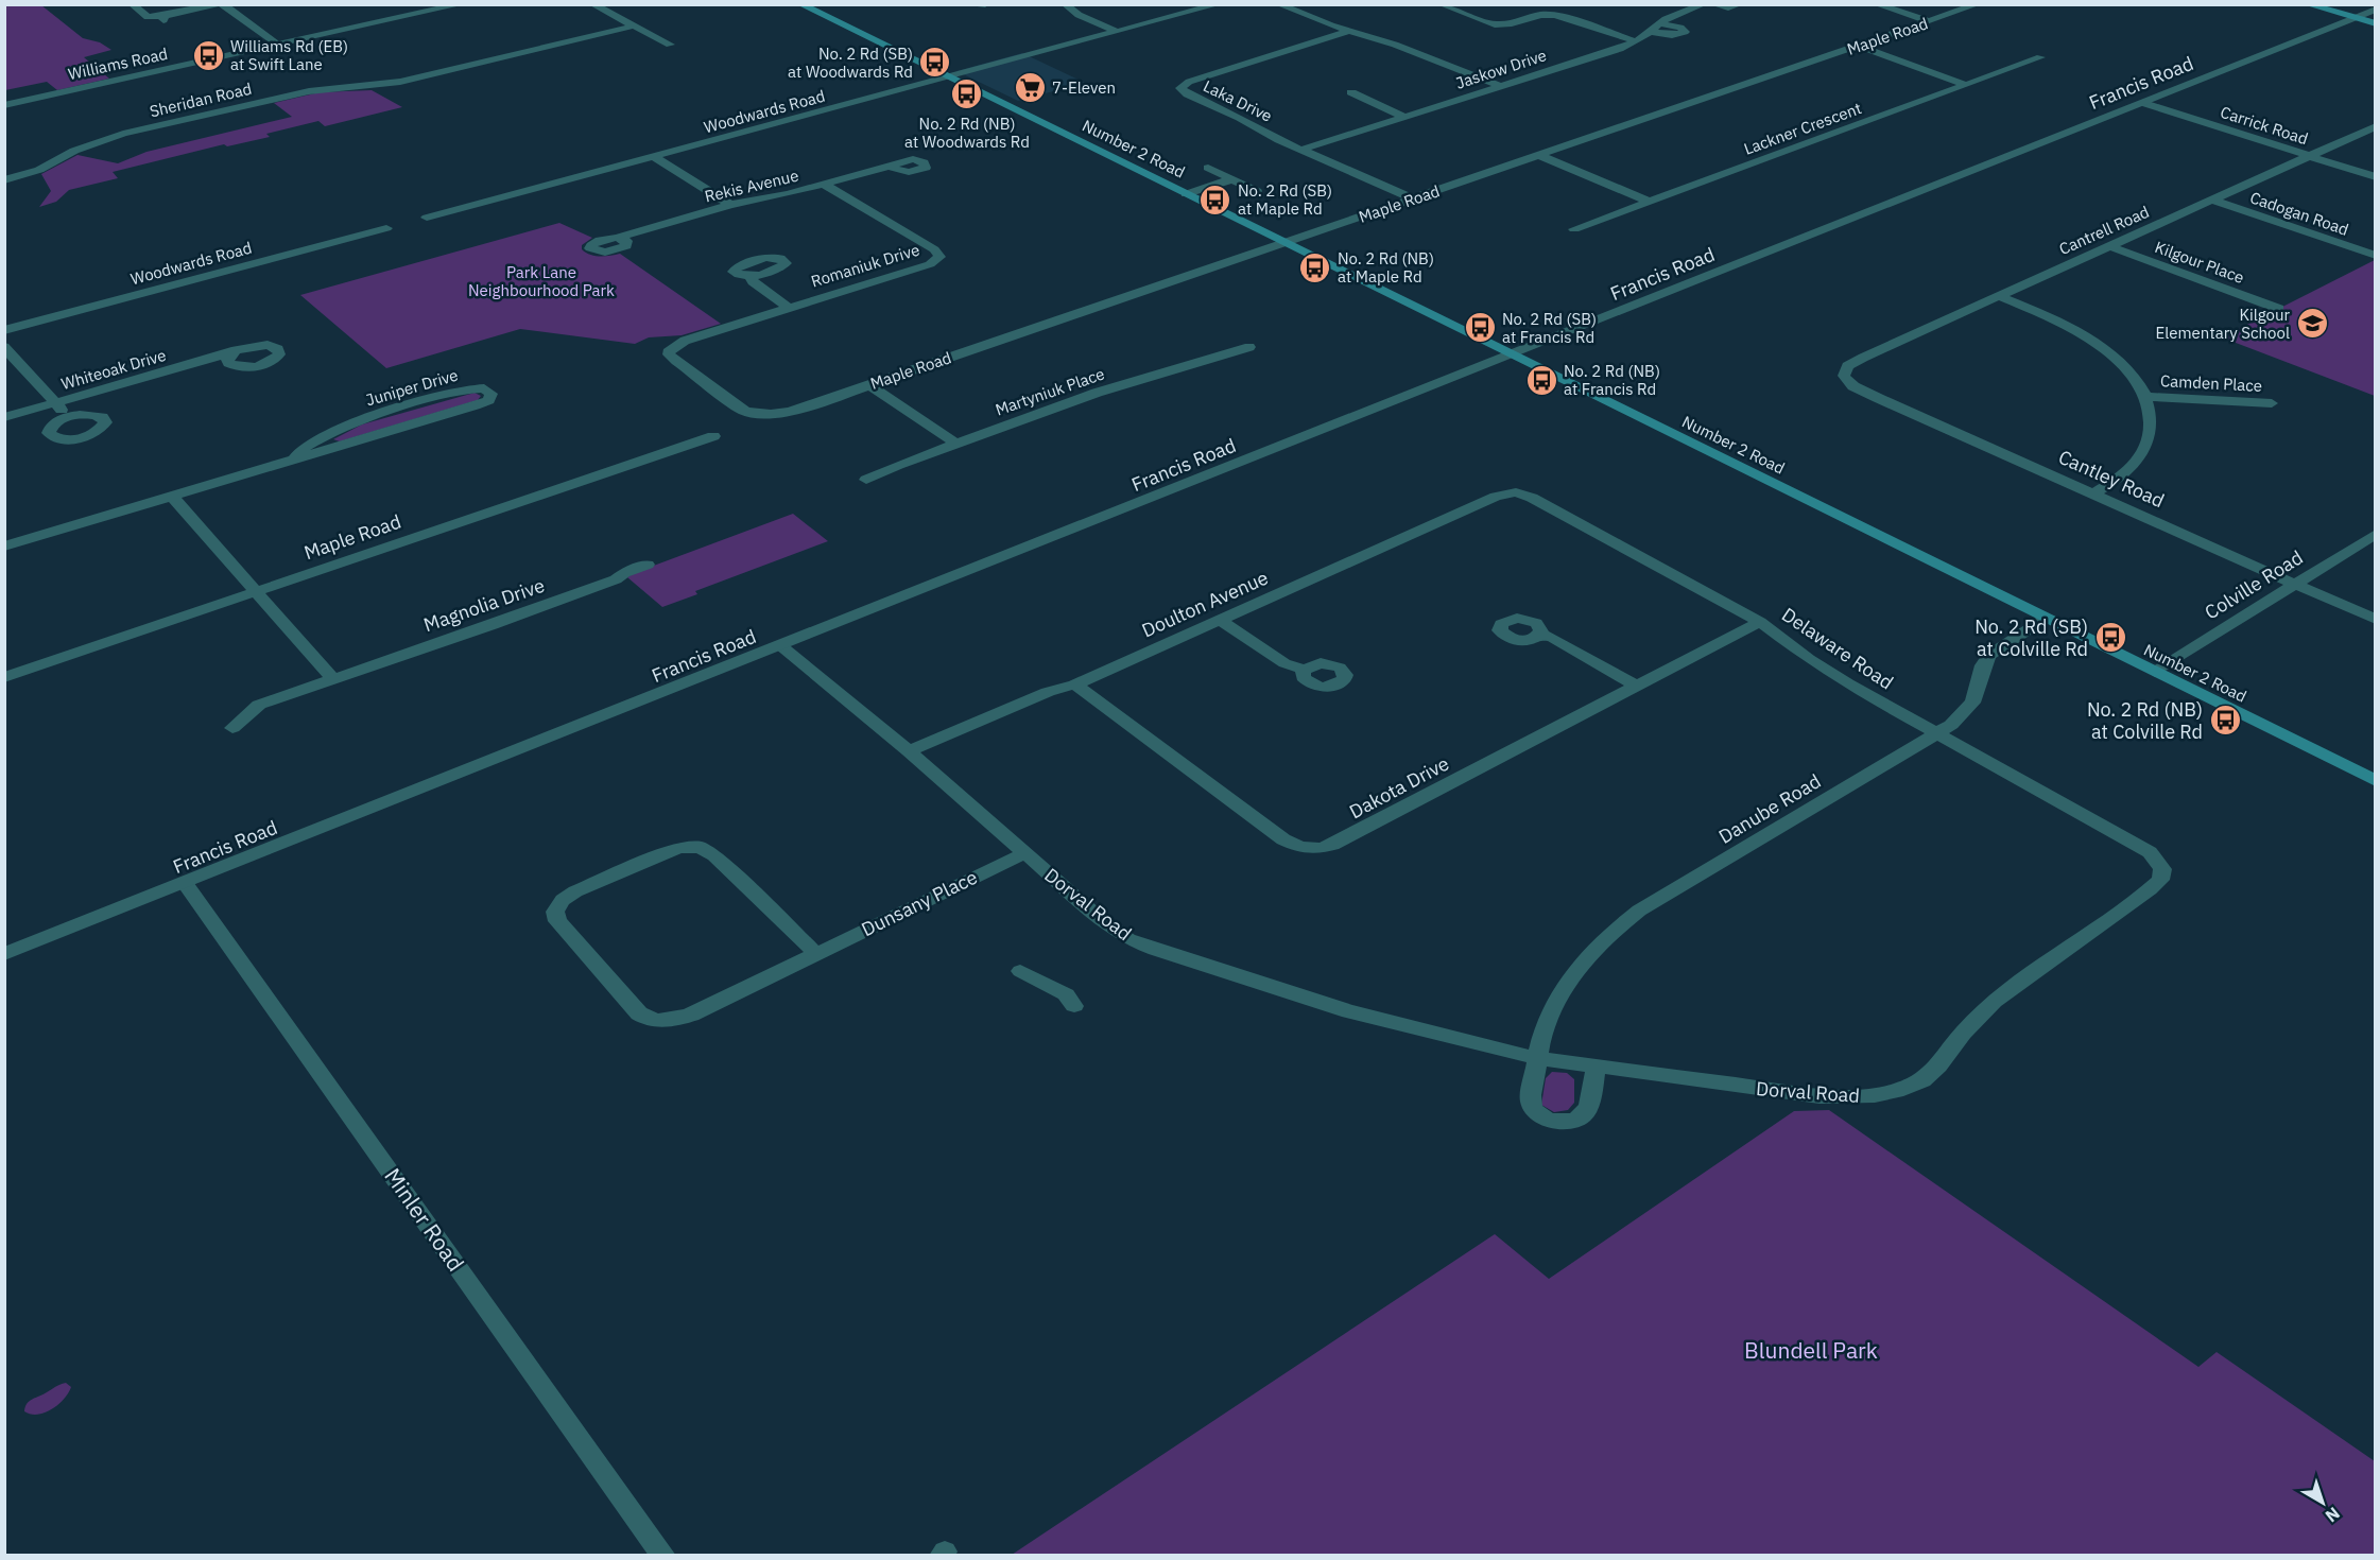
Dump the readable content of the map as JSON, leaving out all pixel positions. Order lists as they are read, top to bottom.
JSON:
{
  "streets": {
    "main road": ["Number 2 Road"],
    "street": [
      "Maple Road",
      "Williams Road",
      "Jaskow Drive",
      "Francis Road",
      "Sheridan Road",
      "Laka Drive",
      "Woodwards Road",
      "Carrick Road",
      "Lackner Crescent",
      "Rekis Avenue",
      "Cadogan Road",
      "Cantrell Road",
      "Kilgour Place",
      "Romaniuk Drive",
      "Whiteoak Drive",
      "Camden Place",
      "Juniper Drive",
      "Martyniuk Place",
      "Cantley Road",
      "Colville Road",
      "Doulton Avenue",
      "Magnolia Drive",
      "Delaware Road",
      "Dakota Drive",
      "Danube Road",
      "Dunsany Place",
      "Dorval Road",
      "Minler Road"
    ]
  },
  "crossings": [
    ["Maple Road", "Laka Drive"],
    ["Maple Road", "Number 2 Road"],
    ["Maple Road", "Romaniuk Drive"],
    ["Jaskow Drive", "Laka Drive"],
    ["Francis Road", "Carrick Road"],
    ["Francis Road", "Number 2 Road"],
    ["Francis Road", "Dorval Road"],
    ["Francis Road", "Minler Road"],
    ["Woodwards Road", "Number 2 Road"],
    ["Carrick Road", "Cantrell Road"],
    ["Number 2 Road", "Colville Road"],
    ["Number 2 Road", "Danube Road"],
    ["Rekis Avenue", "Romaniuk Drive"],
    ["Cadogan Road", "Cantrell Road"],
    ["Cantrell Road", "Kilgour Place"],
    ["Cantrell Road", "Cantley Road"],
    ["Cantley Road", "Colville Road"],
    ["Doulton Avenue", "Delaware Road"],
    ["Doulton Avenue", "Dakota Drive"],
    ["Doulton Avenue", "Dorval Road"],
    ["Delaware Road", "Dakota Drive"],
    ["Delaware Road", "Danube Road"],
    ["Delaware Road", "Dorval Road"],
    ["Danube Road", "Dorval Road"],
    ["Dunsany Place", "Dorval Road"]
  ],
  "parks": ["Park Lane Neighbourhood Park", "Blundell Park"],
  "places": {
    "bus stop": [
      "Williams Rd (EB) at Swift Lane",
      "No. 2 Rd (SB) at Woodwards Rd",
      "No. 2 Rd (NB) at Woodwards Rd",
      "No. 2 Rd (SB) at Maple Rd",
      "No. 2 Rd (NB) at Maple Rd",
      "No. 2 Rd (SB) at Francis Rd",
      "No. 2 Rd (NB) at Francis Rd",
      "No. 2 Rd (SB) at Colville Rd",
      "No. 2 Rd (NB) at Colville Rd"
    ],
    "supermarket": ["7-Eleven"],
    "school or university": ["Kilgour Elementary School"]
  },
  "north": "bottom right"
}
